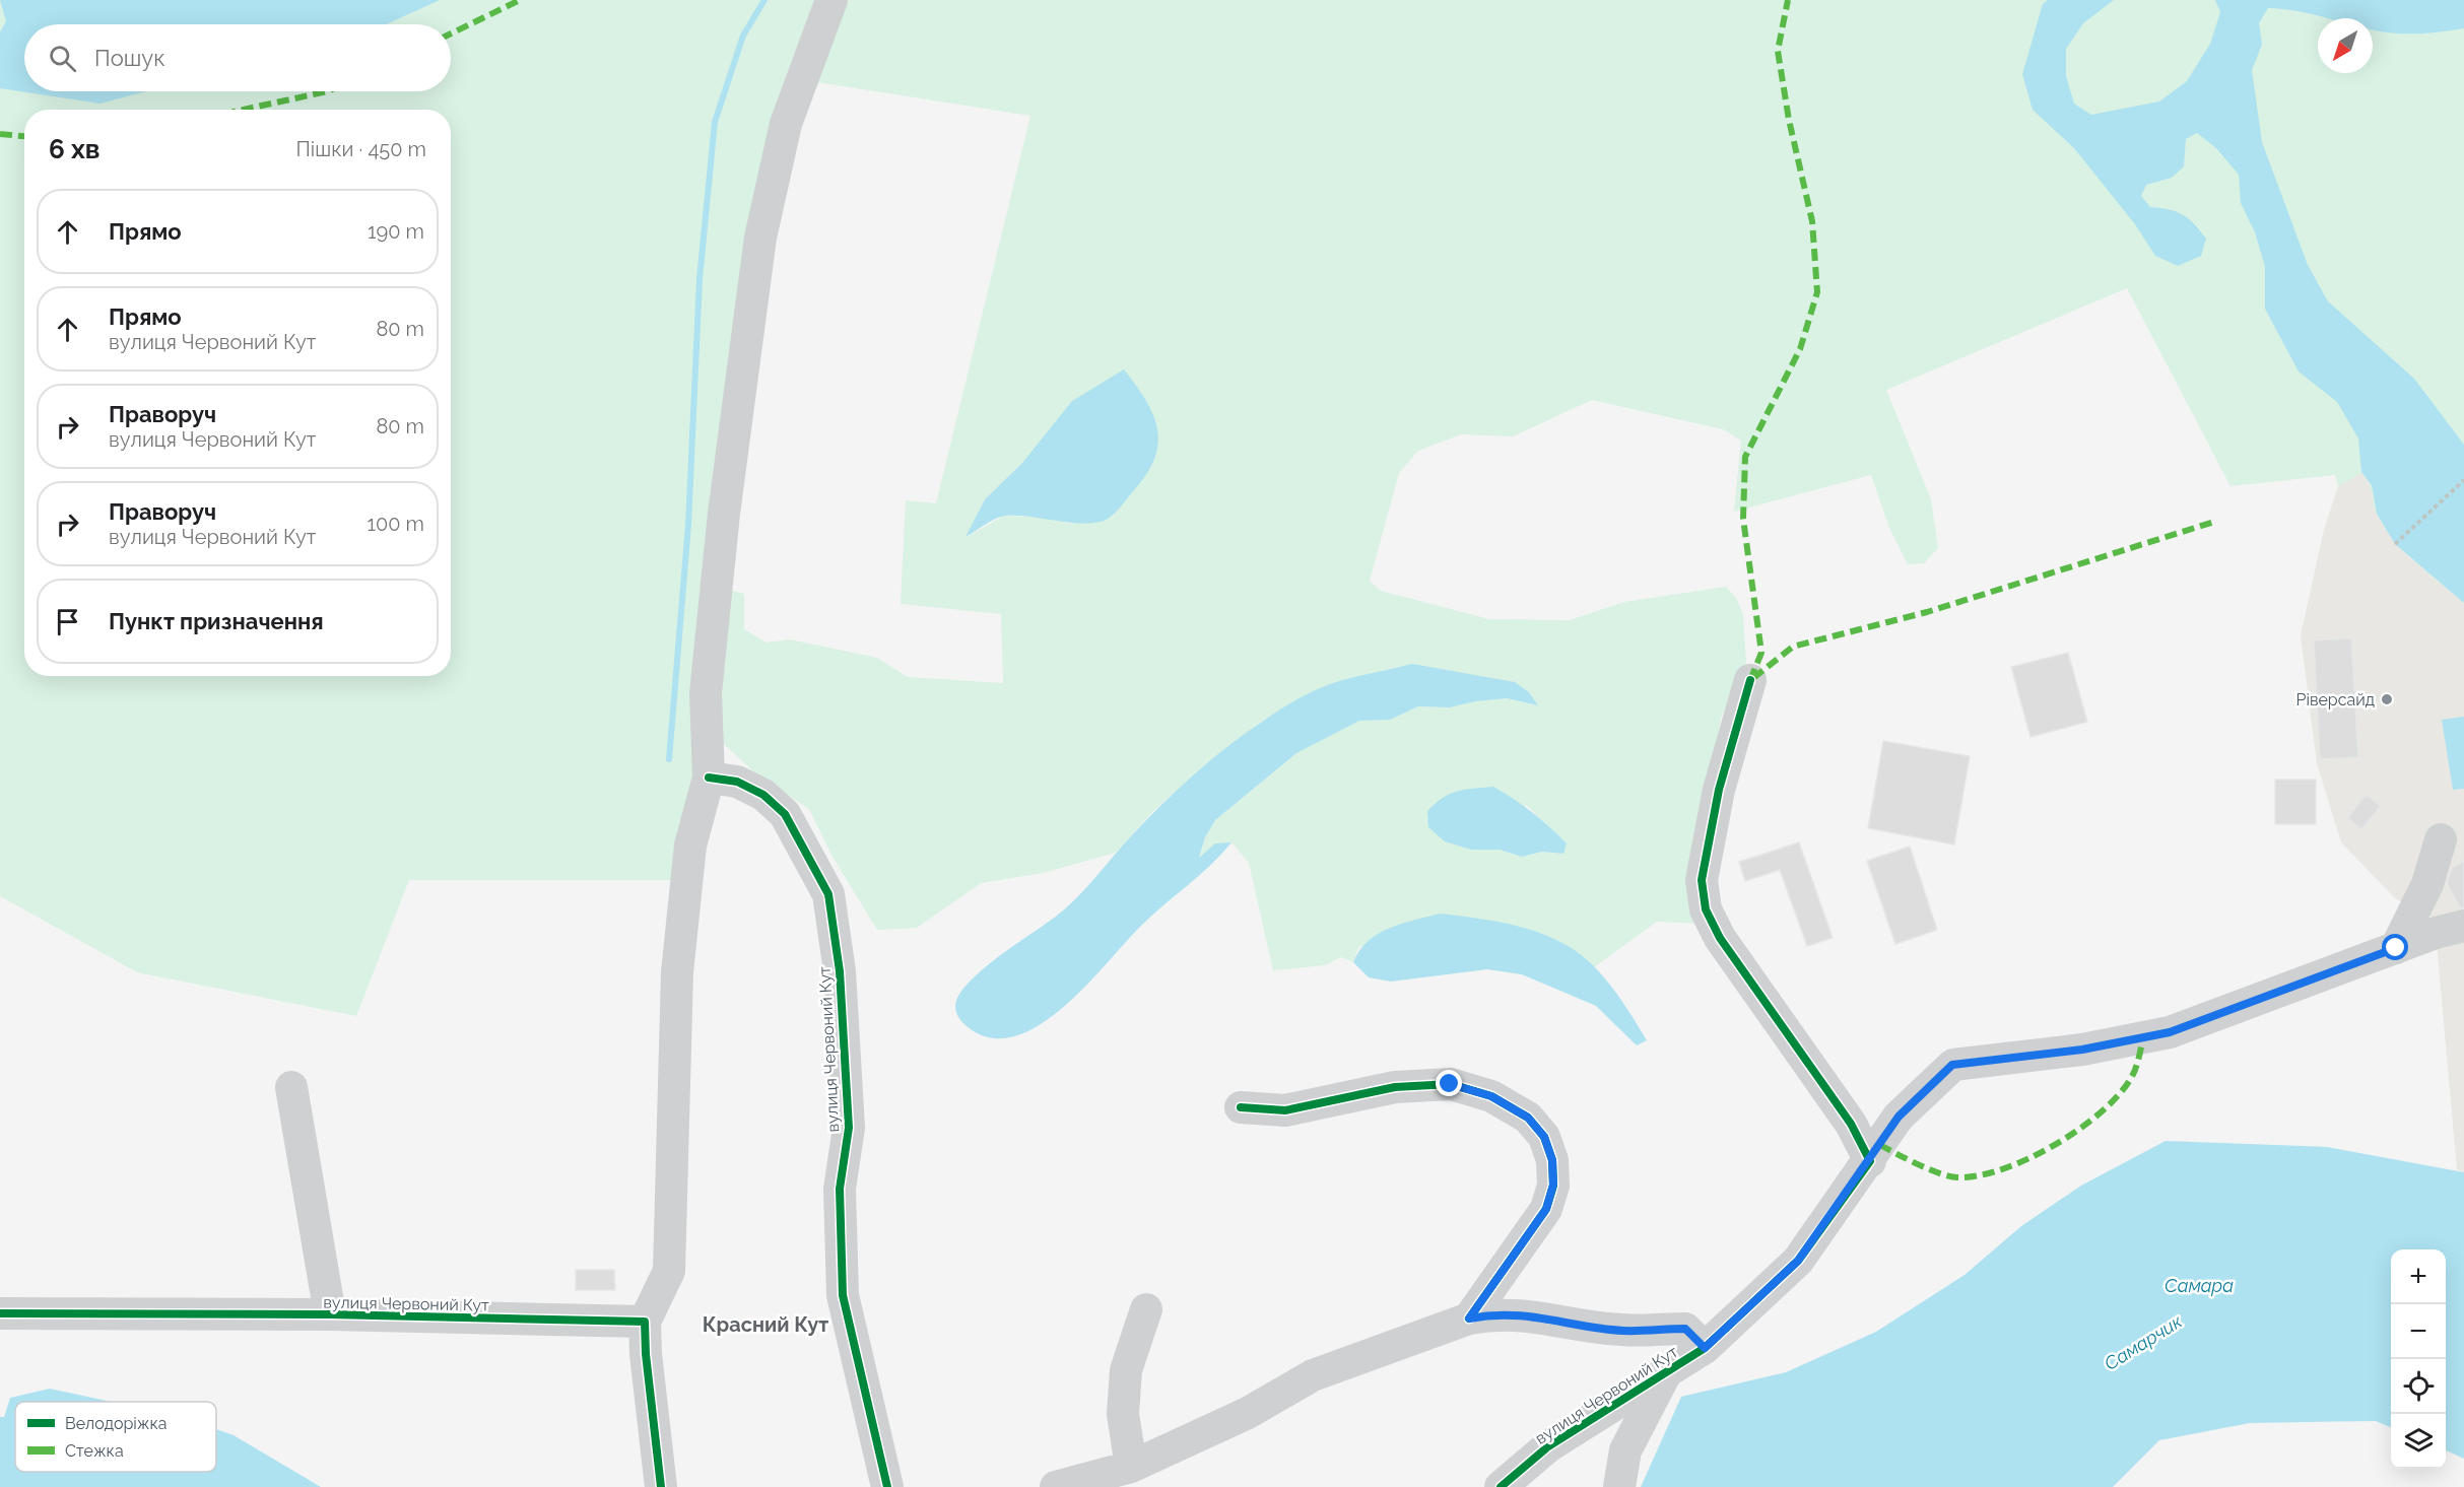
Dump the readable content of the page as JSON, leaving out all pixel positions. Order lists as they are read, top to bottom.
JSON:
{
  "streets": {
    "street": ["вулиця Червоний Кут"]
  },
  "districts": ["Красний Кут"],
  "water": ["Самара", "Самарчик"],
  "places": ["Ріверсайд"],
  "legend": ["Велодоріжка", "Стежка"],
  "north": "bottom left",
  "page": {
    "search": "Пошук",
    "heading": ["6 хв", "Пішки · 450 m"],
    "list": [
      ["Прямо", "190 m"],
      ["Прямо", "вулиця Червоний Кут", "80 m"],
      ["Праворуч", "вулиця Червоний Кут", "80 m"],
      ["Праворуч", "вулиця Червоний Кут", "100 m"],
      "Пункт призначення"
    ],
    "map_buttons": ["+", "−"]
  }
}
